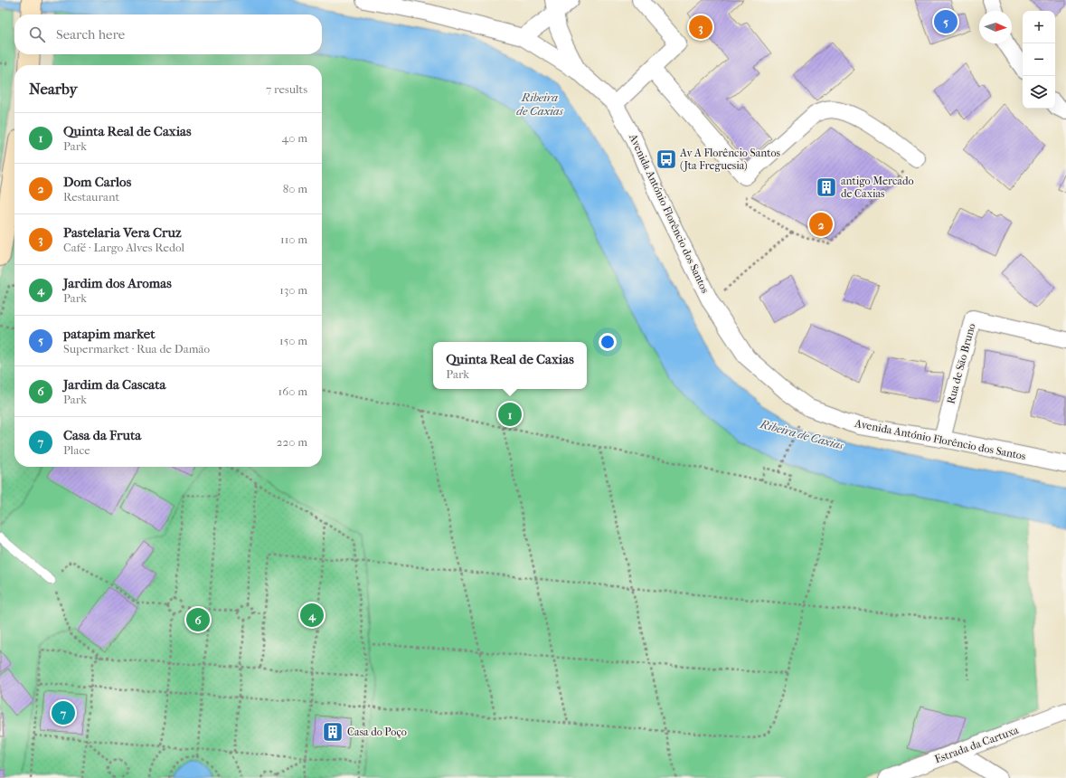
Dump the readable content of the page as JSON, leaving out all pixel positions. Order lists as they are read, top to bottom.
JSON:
{
  "streets": {
    "street": ["Avenida António Florêncio dos Santos", "Rua de São Bruno", "Estrada da Cartuxa"]
  },
  "crossings": [
    ["Avenida António Florêncio dos Santos", "Rua de São Bruno"]
  ],
  "water": ["Ribeira de Caxias"],
  "places": {
    "bus stop": ["Av A Florêncio Santos (Jta Freguesia)"],
    "building": ["antigo Mercado de Caxias", "Casa do Poço"]
  },
  "north": "right",
  "page": {
    "pins": [
      "5",
      "3",
      "2",
      "1",
      "4",
      "6",
      "7"
    ],
    "map_buttons": ["+", "−"],
    "search": "Search here",
    "heading": ["Nearby", "7 results"],
    "list": [
      {
        "mark": "1",
        "name": "Quinta Real de Caxias",
        "note": "Park",
        "value": "40 m"
      },
      {
        "mark": "2",
        "name": "Dom Carlos",
        "note": "Restaurant",
        "value": "80 m"
      },
      {
        "mark": "3",
        "name": "Pastelaria Vera Cruz",
        "note": "Café · Largo Alves Redol",
        "value": "110 m"
      },
      {
        "mark": "4",
        "name": "Jardim dos Aromas",
        "note": "Park",
        "value": "130 m"
      },
      {
        "mark": "5",
        "name": "patapim market",
        "note": "Supermarket · Rua de Damão",
        "value": "150 m"
      },
      {
        "mark": "6",
        "name": "Jardim da Cascata",
        "note": "Park",
        "value": "160 m"
      },
      {
        "mark": "7",
        "name": "Casa da Fruta",
        "note": "Place",
        "value": "220 m"
      }
    ],
    "popup": ["Quinta Real de Caxias", "Park"]
  }
}
